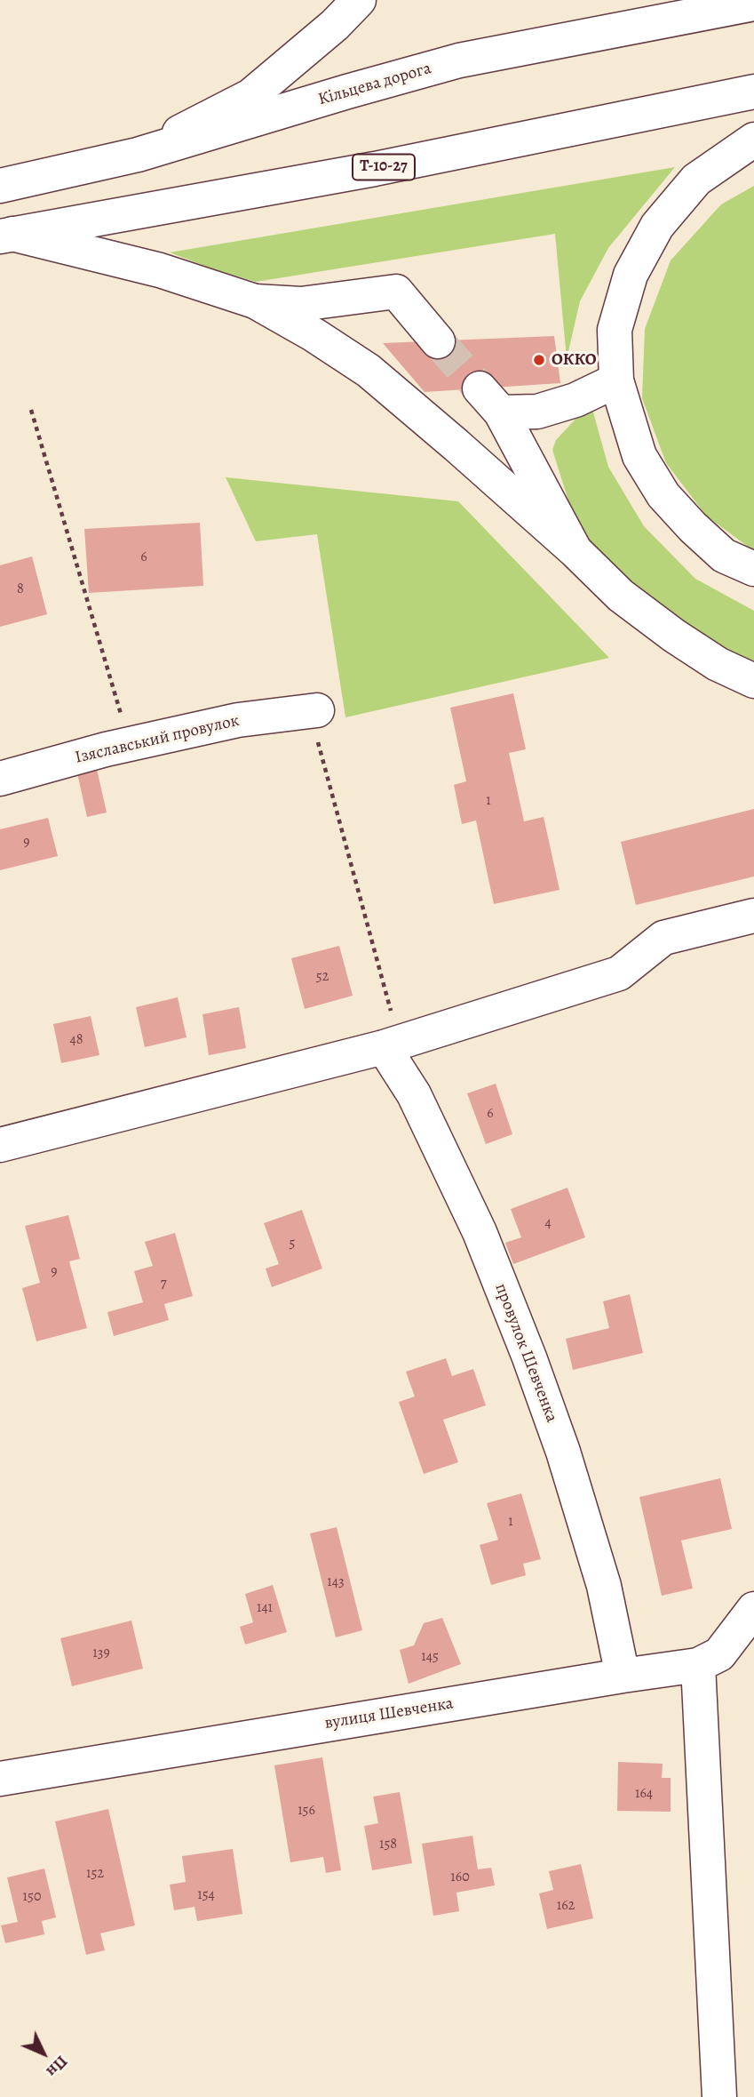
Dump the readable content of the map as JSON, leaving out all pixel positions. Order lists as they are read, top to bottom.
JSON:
{
  "streets": {
    "main road": [
      "Кільцева дорога",
      "Т-10-27",
      "Ізяславський провулок",
      "провулок Шевченка",
      "вулиця Шевченка"
    ]
  },
  "crossings": [
    ["провулок Шевченка", "вулиця Шевченка"]
  ],
  "places": ["ОККО"],
  "house_numbers": [
    "6",
    "8",
    "1",
    "9",
    "52",
    "48",
    "6",
    "4",
    "5",
    "9",
    "7",
    "1",
    "143",
    "141",
    "139",
    "145",
    "164",
    "156",
    "158",
    "152",
    "160",
    "154",
    "150",
    "162"
  ],
  "north": "bottom right"
}
